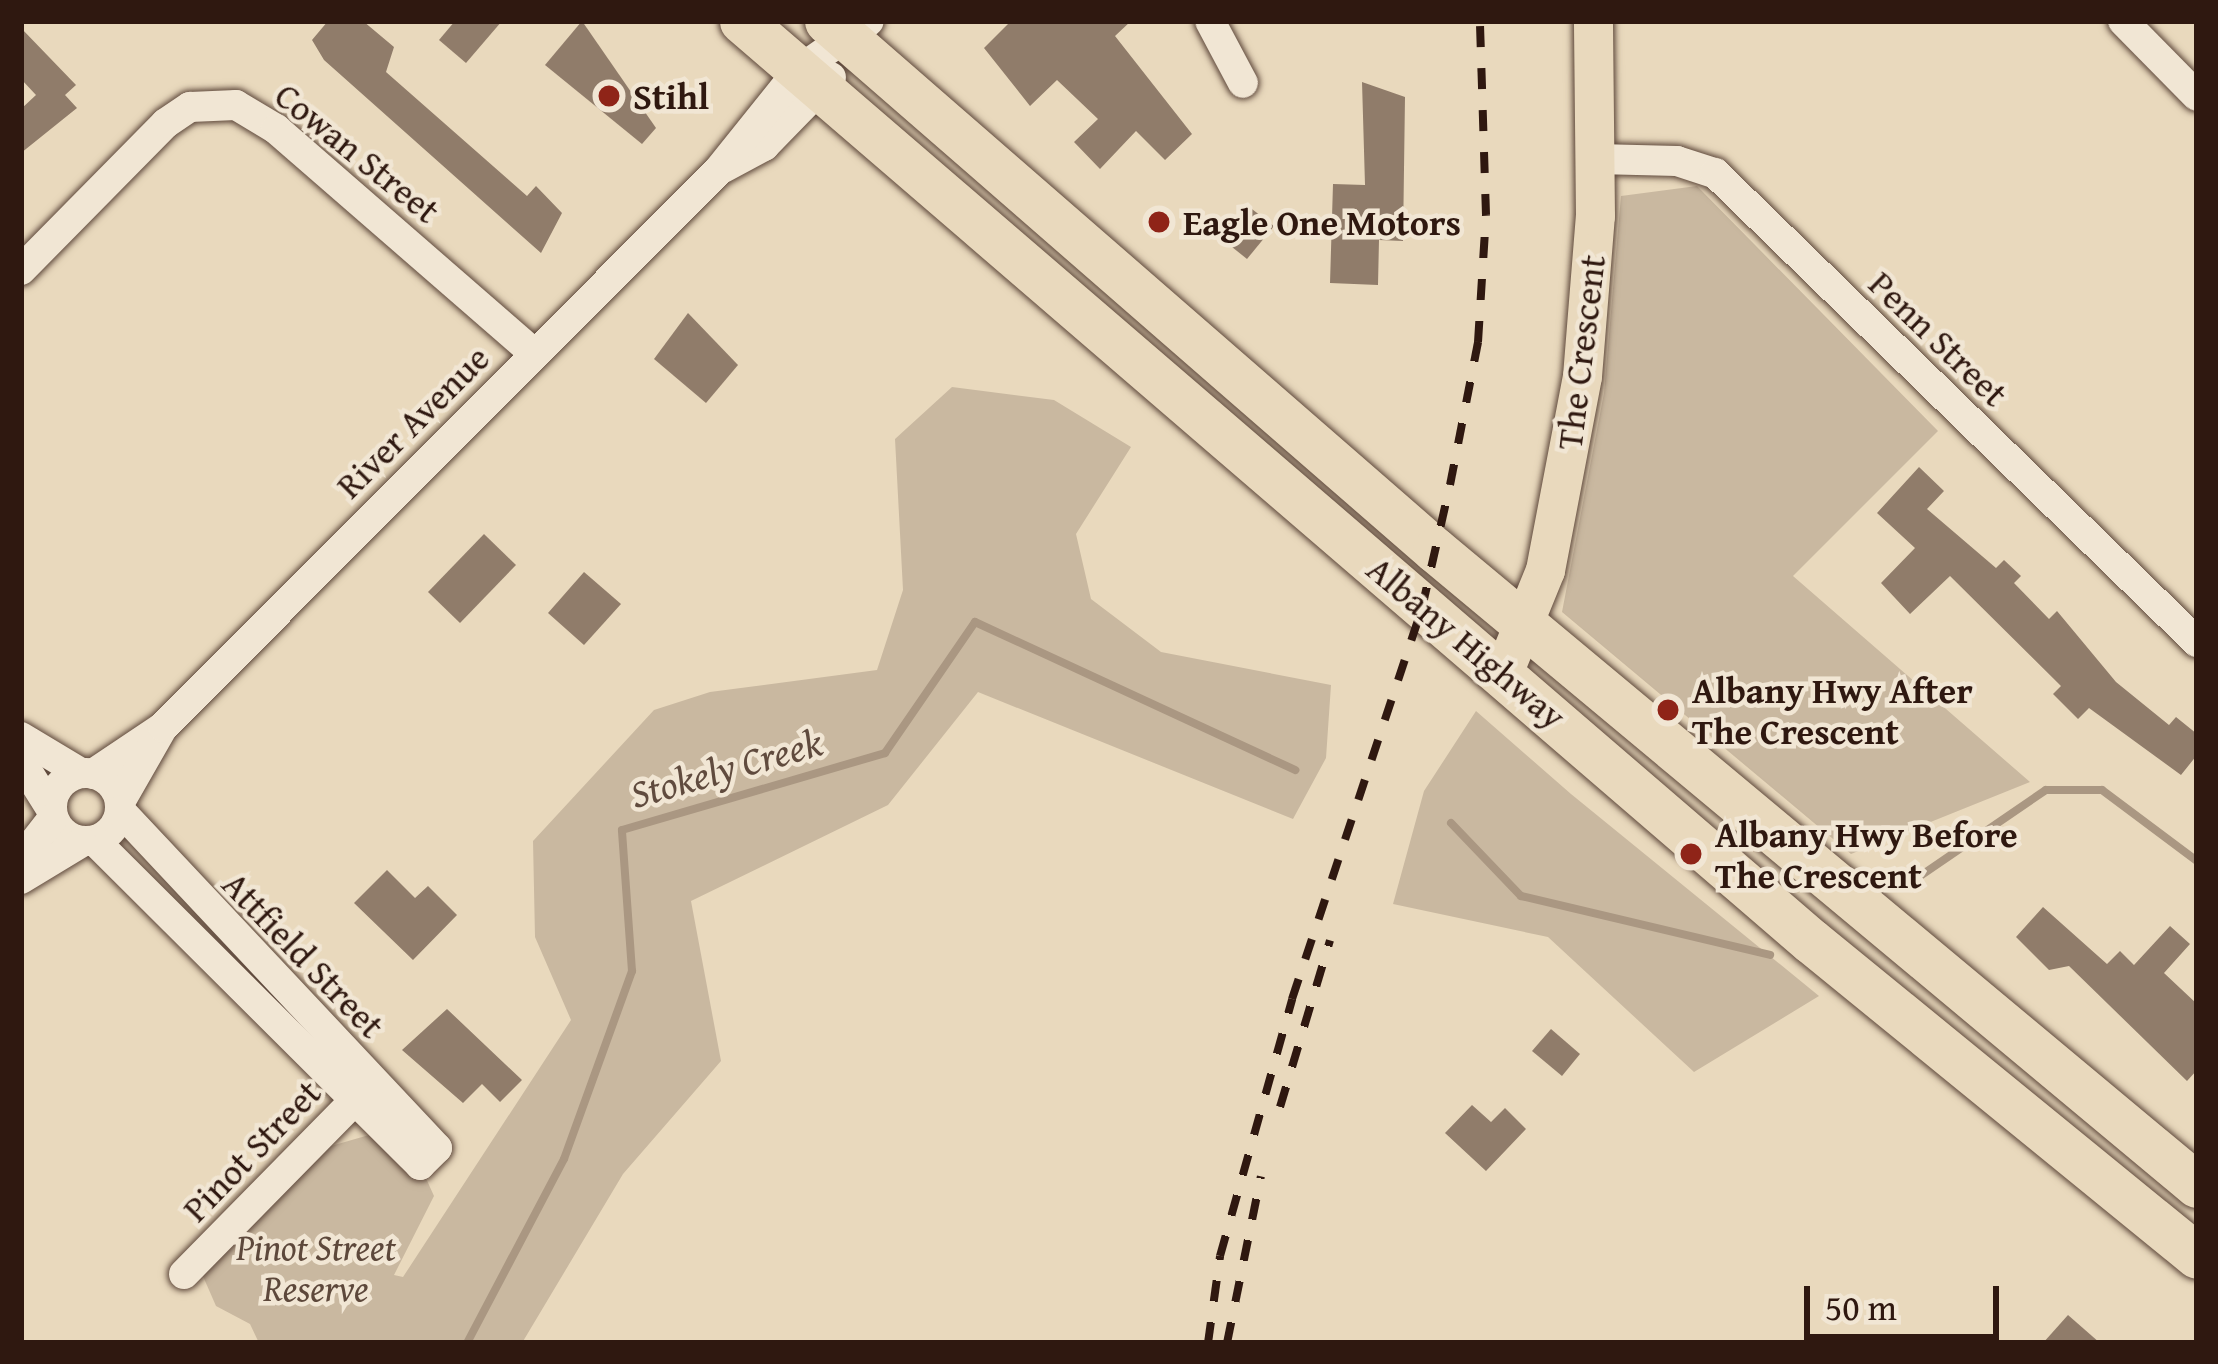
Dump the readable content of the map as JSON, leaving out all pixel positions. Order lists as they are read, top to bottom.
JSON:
{
  "streets": {
    "highway": ["Albany Highway"],
    "main road": ["The Crescent"],
    "street": [
      "Cowan Street",
      "Penn Street",
      "River Avenue",
      "Attfield Street",
      "Pinot Street"
    ]
  },
  "crossings": [
    ["Cowan Street", "River Avenue"],
    ["Penn Street", "The Crescent"],
    ["The Crescent", "Albany Highway"],
    ["River Avenue", "Albany Highway"],
    ["River Avenue", "Attfield Street"],
    ["Attfield Street", "Pinot Street"]
  ],
  "water": ["Stokely Creek"],
  "parks": ["Pinot Street Reserve"],
  "places": [
    "Stihl",
    "Eagle One Motors",
    "Albany Hwy After The Crescent",
    "Albany Hwy Before The Crescent"
  ],
  "scale_bar": "50 m"
}
